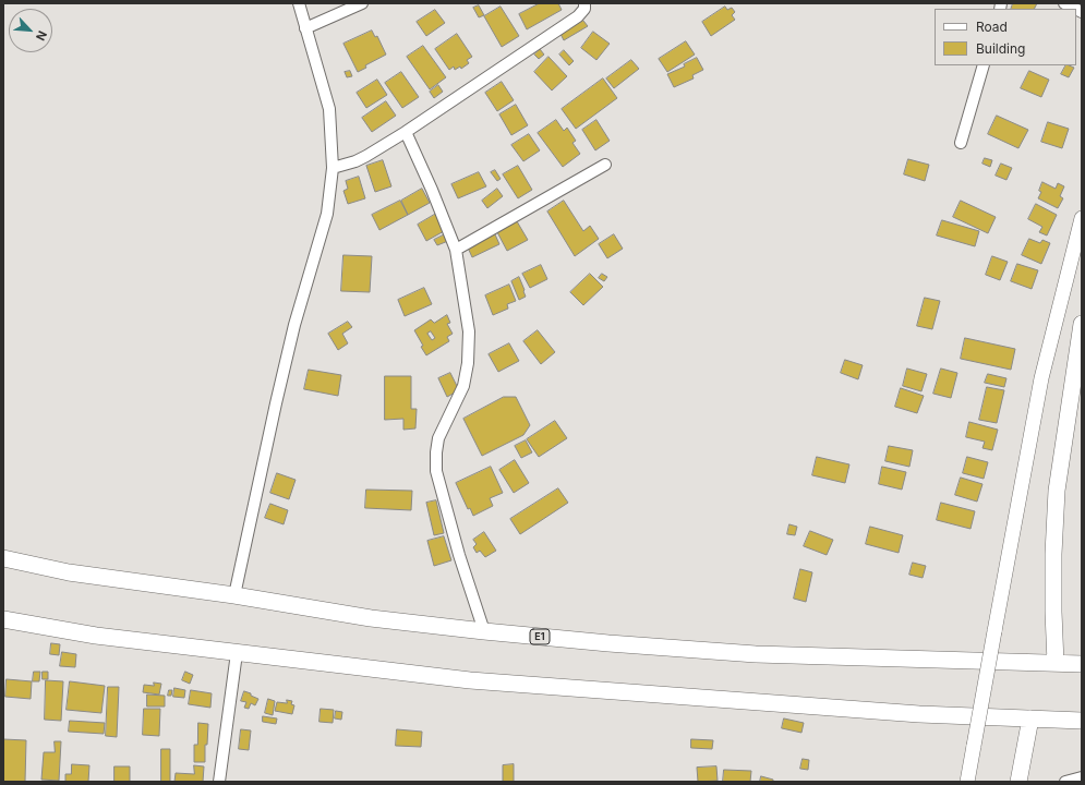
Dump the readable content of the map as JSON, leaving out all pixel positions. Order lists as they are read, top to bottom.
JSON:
{
  "streets": {
    "highway": ["E1"]
  },
  "legend": ["Road", "Building"],
  "north": "bottom right"
}
